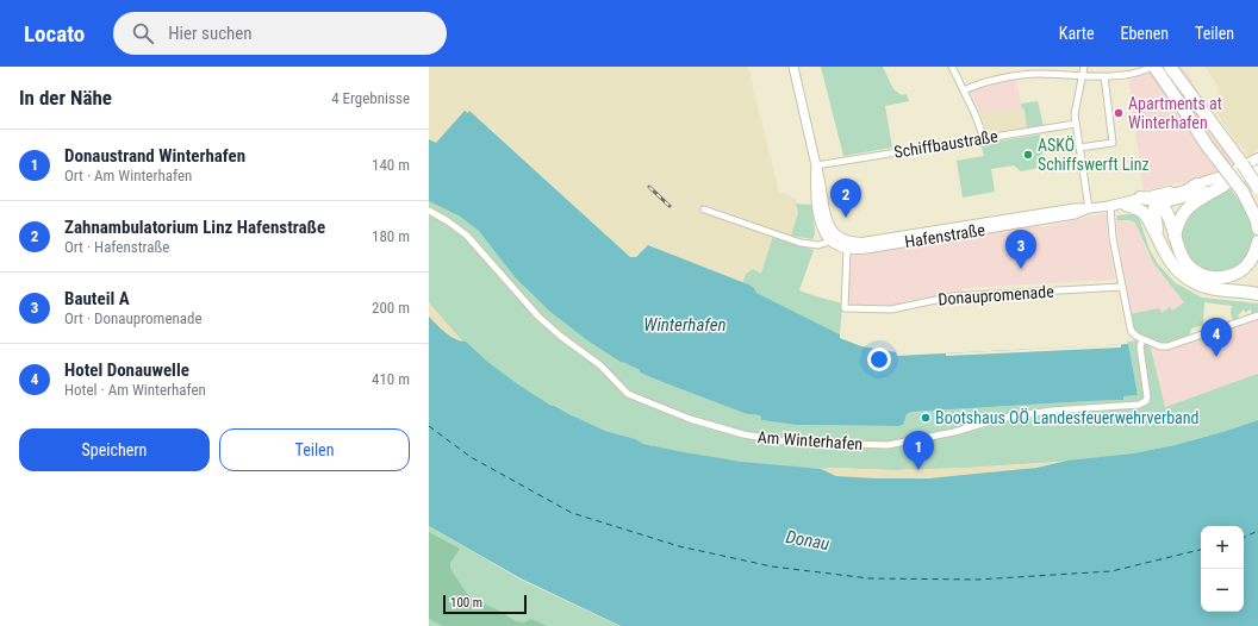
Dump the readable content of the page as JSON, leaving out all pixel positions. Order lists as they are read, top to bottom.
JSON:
{
  "streets": {
    "main road": ["Hafenstraße"],
    "street": ["Schiffbaustraße", "Donaupromenade", "Am Winterhafen"]
  },
  "crossings": [
    ["Hafenstraße", "Donaupromenade"]
  ],
  "water": ["Winterhafen", "Donau"],
  "places": ["Apartments at Winterhafen", "ASKÖ Schiffswerft Linz", "Bootshaus OÖ Landesfeuerwehrverband"],
  "scale_bar": "100 m",
  "page": {
    "header": "Locato",
    "search": "Hier suchen",
    "nav": ["Karte", "Ebenen", "Teilen"],
    "heading": ["In der Nähe", "4 Ergebnisse"],
    "list": [
      {
        "mark": "1",
        "name": "Donaustrand Winterhafen",
        "note": "Ort · Am Winterhafen",
        "value": "140 m"
      },
      {
        "mark": "2",
        "name": "Zahnambulatorium Linz Hafenstraße",
        "note": "Ort · Hafenstraße",
        "value": "180 m"
      },
      {
        "mark": "3",
        "name": "Bauteil A",
        "note": "Ort · Donaupromenade",
        "value": "200 m"
      },
      {
        "mark": "4",
        "name": "Hotel Donauwelle",
        "note": "Hotel · Am Winterhafen",
        "value": "410 m"
      }
    ],
    "pins": [
      "2",
      "3",
      "4",
      "1"
    ],
    "buttons": ["Speichern", "Teilen"],
    "map_buttons": ["+", "−"],
    "scale": "100 m"
  }
}
